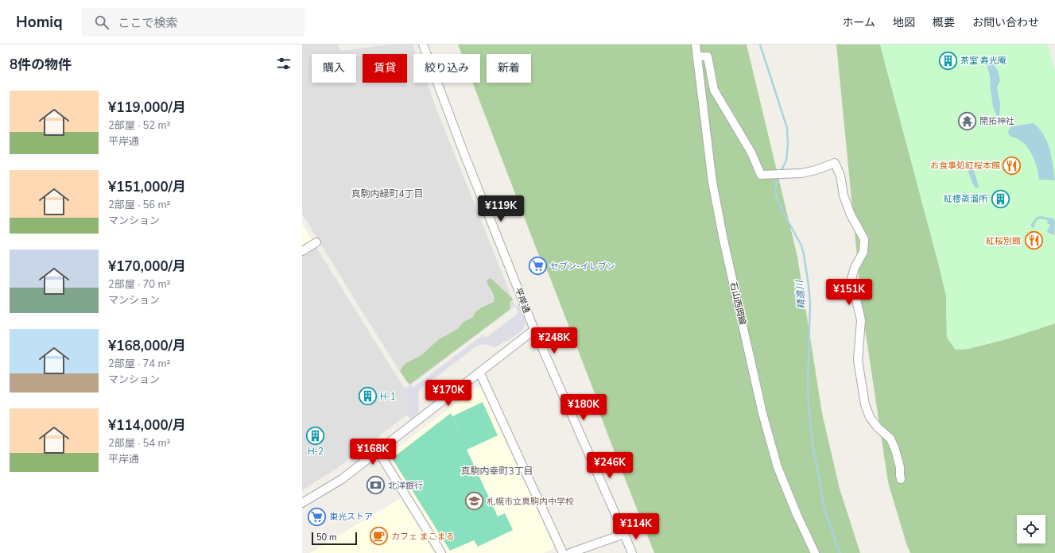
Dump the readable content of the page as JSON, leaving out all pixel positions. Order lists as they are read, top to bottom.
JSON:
{
  "streets": {
    "street": ["平岸通", "石山西岡線"]
  },
  "districts": ["真駒内緑町4丁目", "真駒内幸町3丁目"],
  "water": ["精進川"],
  "places": {
    "building": [
      "茶室 寿光庵",
      "紅櫻蒸溜所",
      "H-1",
      "H-2"
    ],
    "temple": ["開拓神社"],
    "restaurant": ["お食事処紅桜本館", "紅桜別館"],
    "supermarket": ["セブン-イレブン", "東光ストア"],
    "bank": ["北洋銀行"],
    "school or university": ["札幌市立真駒内中学校"],
    "cafe": ["カフェ まこまる"]
  },
  "scale_bar": "50 m",
  "page": {
    "header": "Homiq",
    "search": "ここで検索",
    "nav": [
      "ホーム",
      "地図",
      "概要",
      "お問い合わせ"
    ],
    "heading": "8件の物件",
    "chip": [
      "購入",
      "賃貸",
      "絞り込み",
      "新着"
    ],
    "list": [
      {
        "name": "¥119,000/月",
        "note": "2部屋 · 52 m² · 平岸通"
      },
      {
        "name": "¥151,000/月",
        "note": "2部屋 · 56 m² · マンション"
      },
      {
        "name": "¥170,000/月",
        "note": "2部屋 · 70 m² · マンション"
      },
      {
        "name": "¥168,000/月",
        "note": "2部屋 · 74 m² · マンション"
      },
      {
        "name": "¥114,000/月",
        "note": "2部屋 · 54 m² · 平岸通"
      }
    ],
    "price": [
      "¥119K",
      "¥151K",
      "¥248K",
      "¥170K",
      "¥180K",
      "¥168K",
      "¥246K",
      "¥114K"
    ],
    "scale": "50 m"
  }
}
